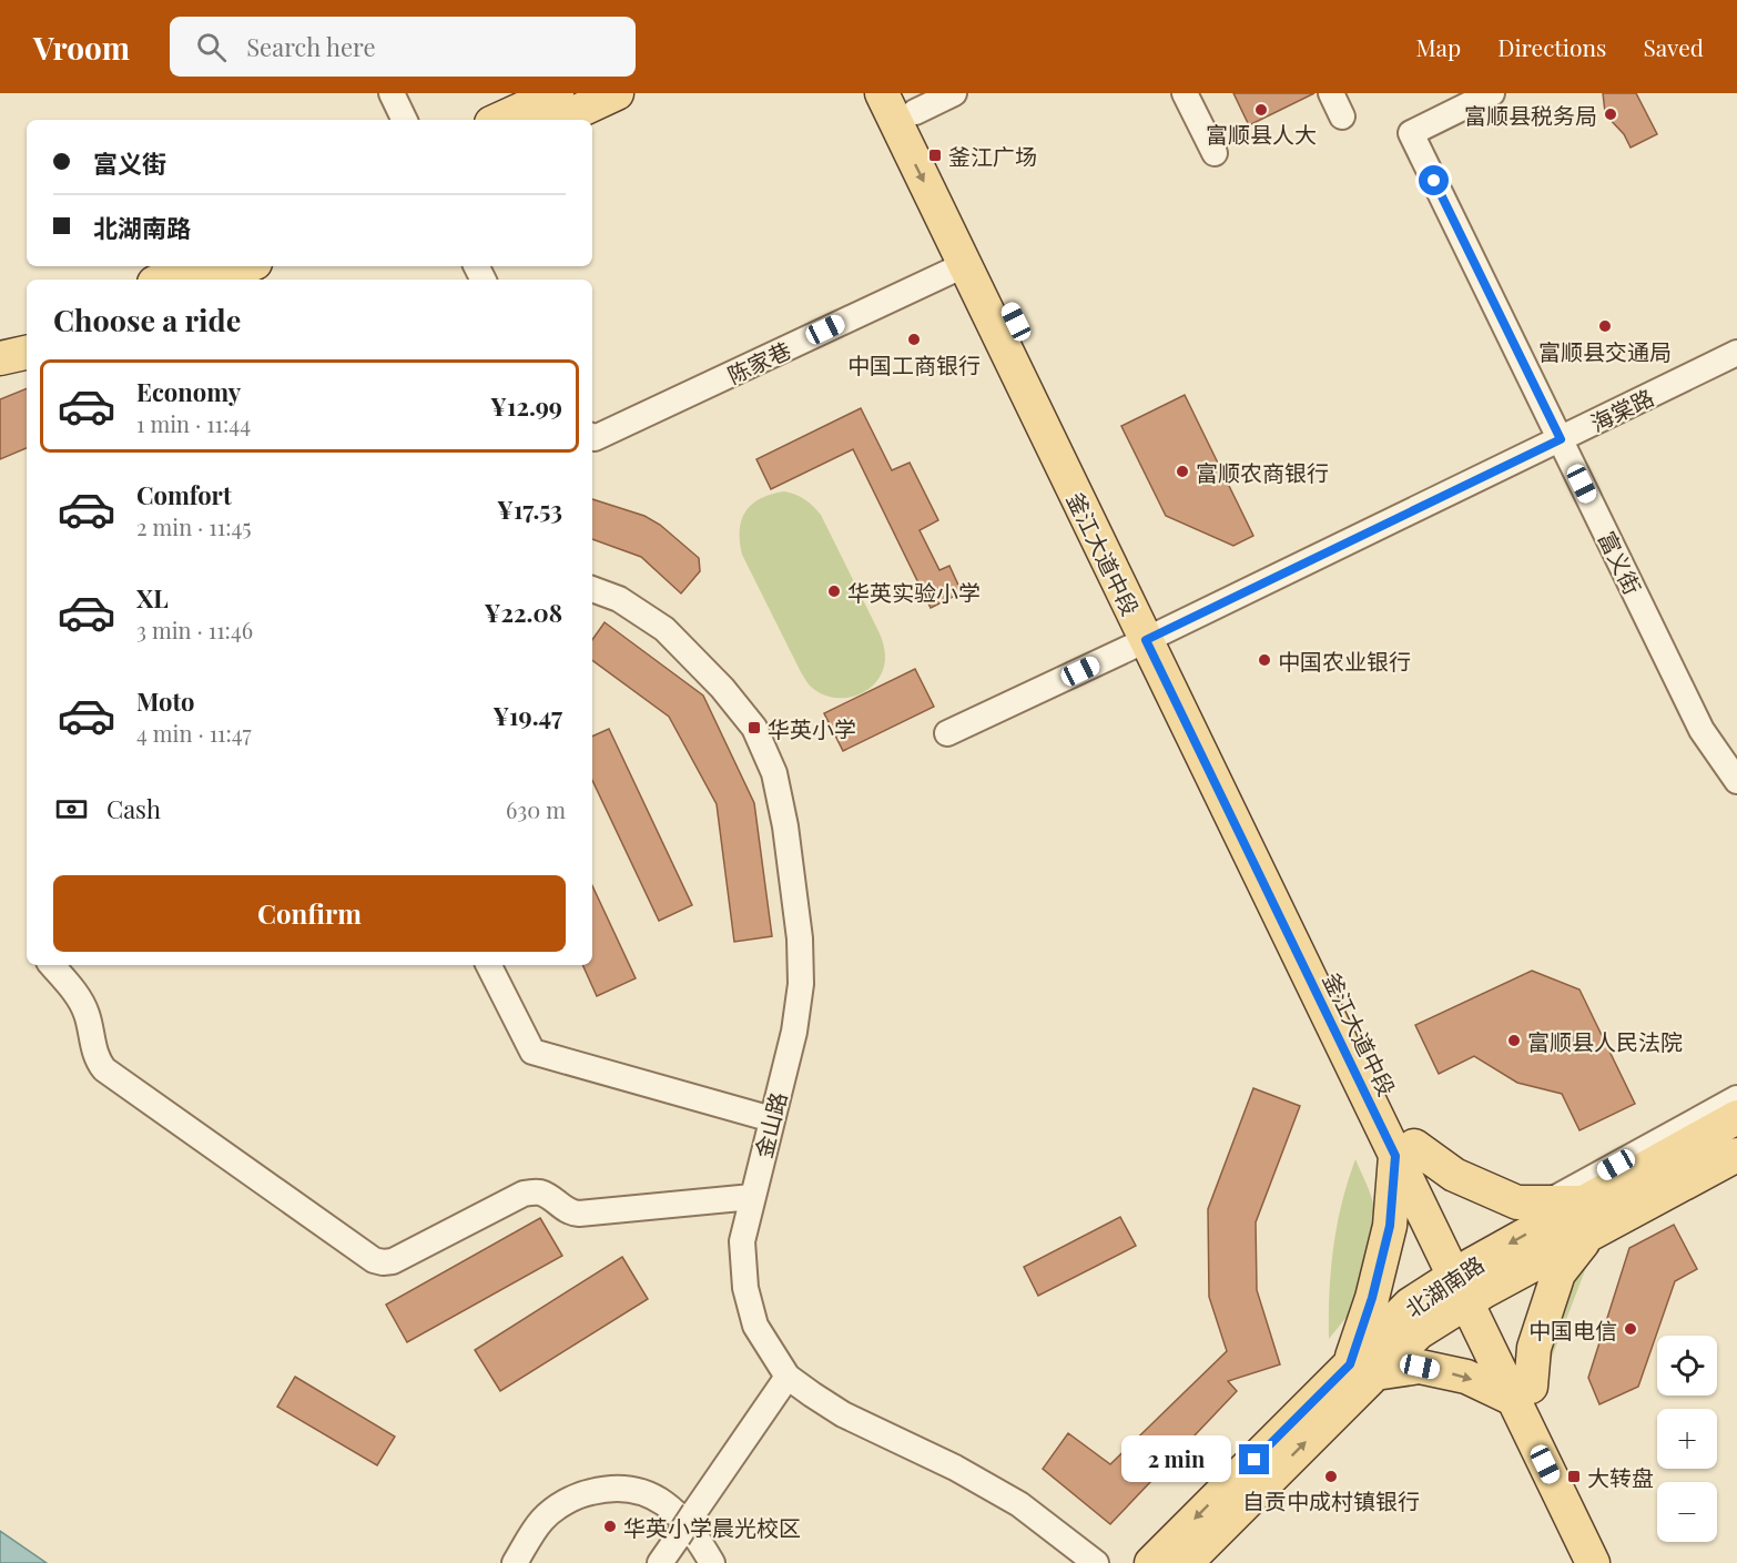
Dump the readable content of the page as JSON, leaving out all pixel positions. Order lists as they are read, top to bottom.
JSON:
{
  "streets": {
    "main road": ["釜江大道中段", "北湖南路"],
    "street": [
      "陈家巷",
      "海棠路",
      "富义街",
      "金山路"
    ]
  },
  "crossings": [
    ["陈家巷", "釜江大道中段"],
    ["海棠路", "釜江大道中段"],
    ["海棠路", "富义街"],
    ["釜江大道中段", "北湖南路"]
  ],
  "places": {
    "other": [
      "富顺县人大",
      "富顺县税务局",
      "富顺县交通局",
      "中国工商银行",
      "富顺农商银行",
      "华英实验小学",
      "中国农业银行",
      "富顺县人民法院",
      "中国电信",
      "自贡中成村镇银行",
      "华英小学晨光校区"
    ],
    "transit": ["釜江广场", "华英小学", "大转盘"]
  },
  "page": {
    "header": "Vroom",
    "search": "Search here",
    "nav": ["Map", "Directions", "Saved"],
    "banner": ["富义街", "北湖南路"],
    "heading": "Choose a ride",
    "list": [
      {
        "name": "Economy",
        "note": "1 min · 11:44",
        "value": "¥12.99"
      },
      {
        "name": "Comfort",
        "note": "2 min · 11:45",
        "value": "¥17.53"
      },
      {
        "name": "XL",
        "note": "3 min · 11:46",
        "value": "¥22.08"
      },
      {
        "name": "Moto",
        "note": "4 min · 11:47",
        "value": "¥19.47"
      }
    ],
    "pay": ["Cash", "630 m"],
    "buttons": "Confirm",
    "map_buttons": ["+", "−"],
    "bubble": "2 min"
  }
}
